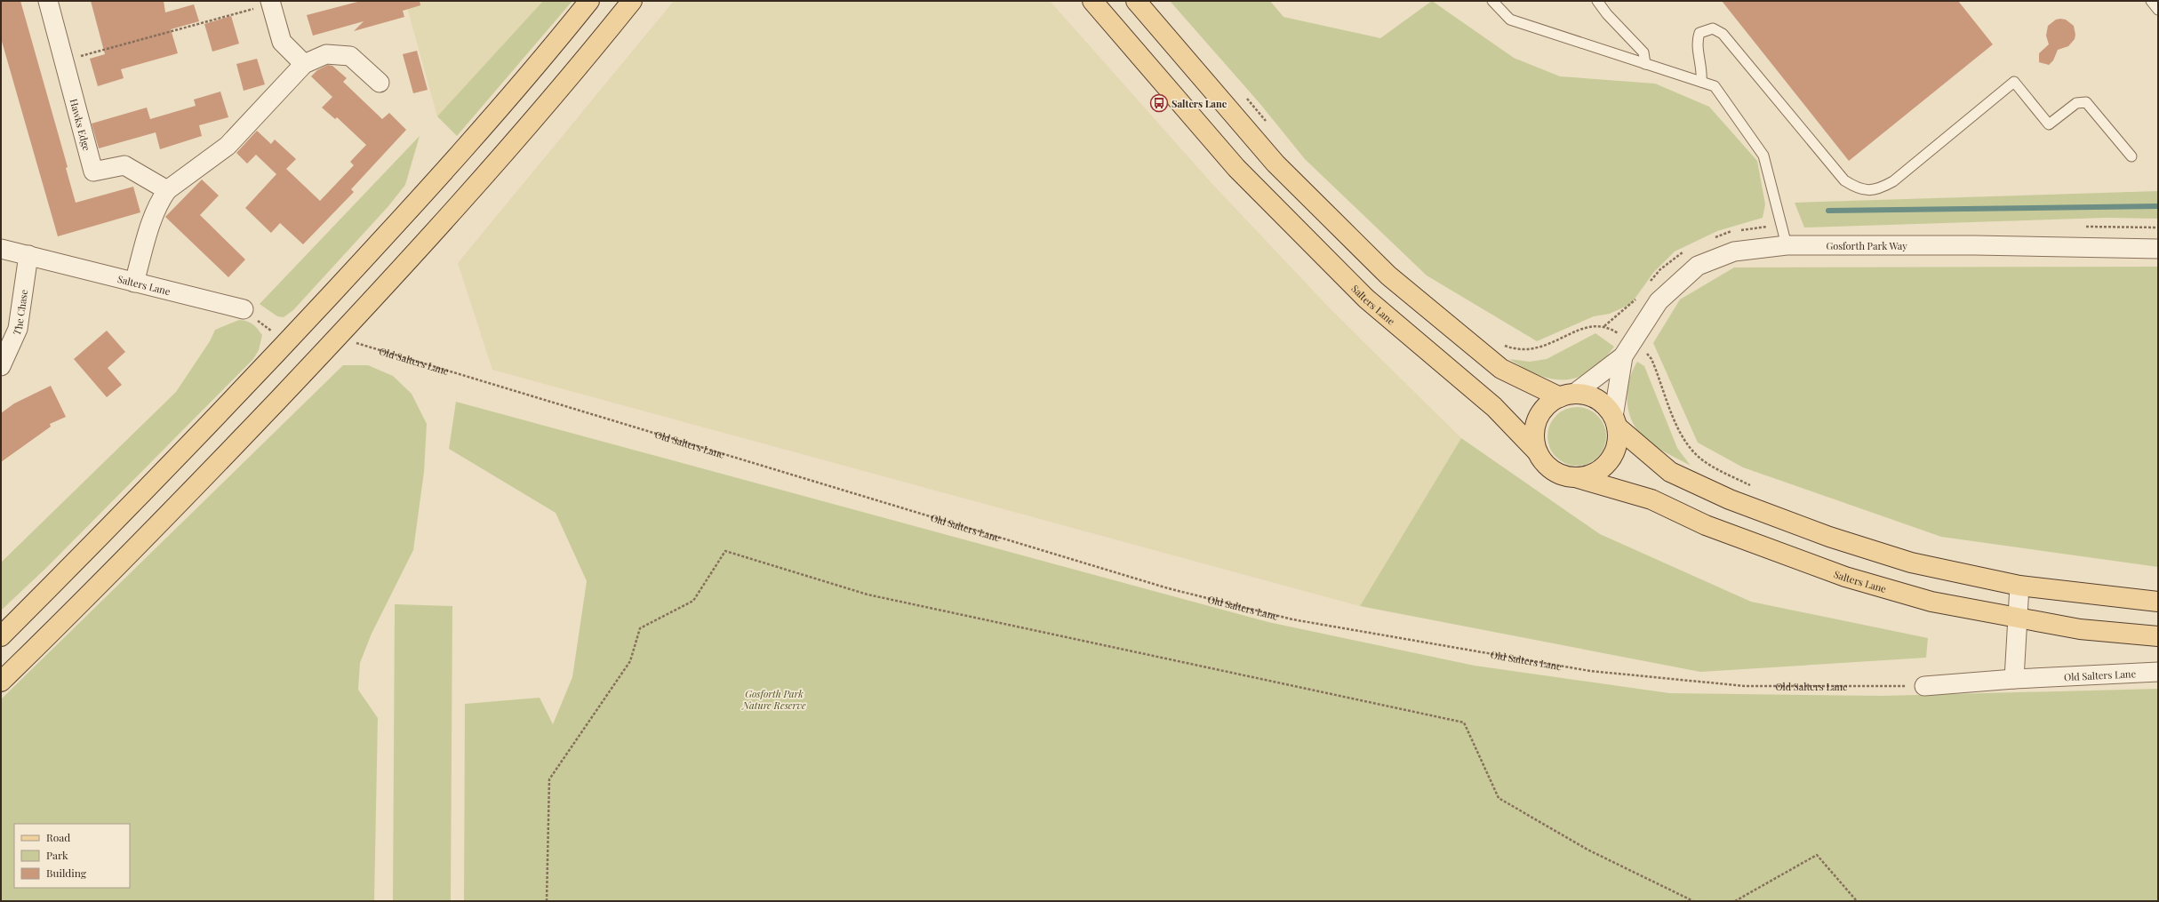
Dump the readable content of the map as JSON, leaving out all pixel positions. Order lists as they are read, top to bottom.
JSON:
{
  "streets": {
    "main road": ["Salters Lane"],
    "street": [
      "Hawks Edge",
      "Gosforth Park Way",
      "The Chase",
      "Old Salters Lane"
    ]
  },
  "crossings": [
    ["Gosforth Park Way", "Salters Lane"],
    ["Salters Lane", "The Chase"]
  ],
  "parks": ["Gosforth Park Nature Reserve"],
  "places": {
    "bus stop": ["Salters Lane"]
  },
  "legend": ["Road", "Park", "Building"]
}
